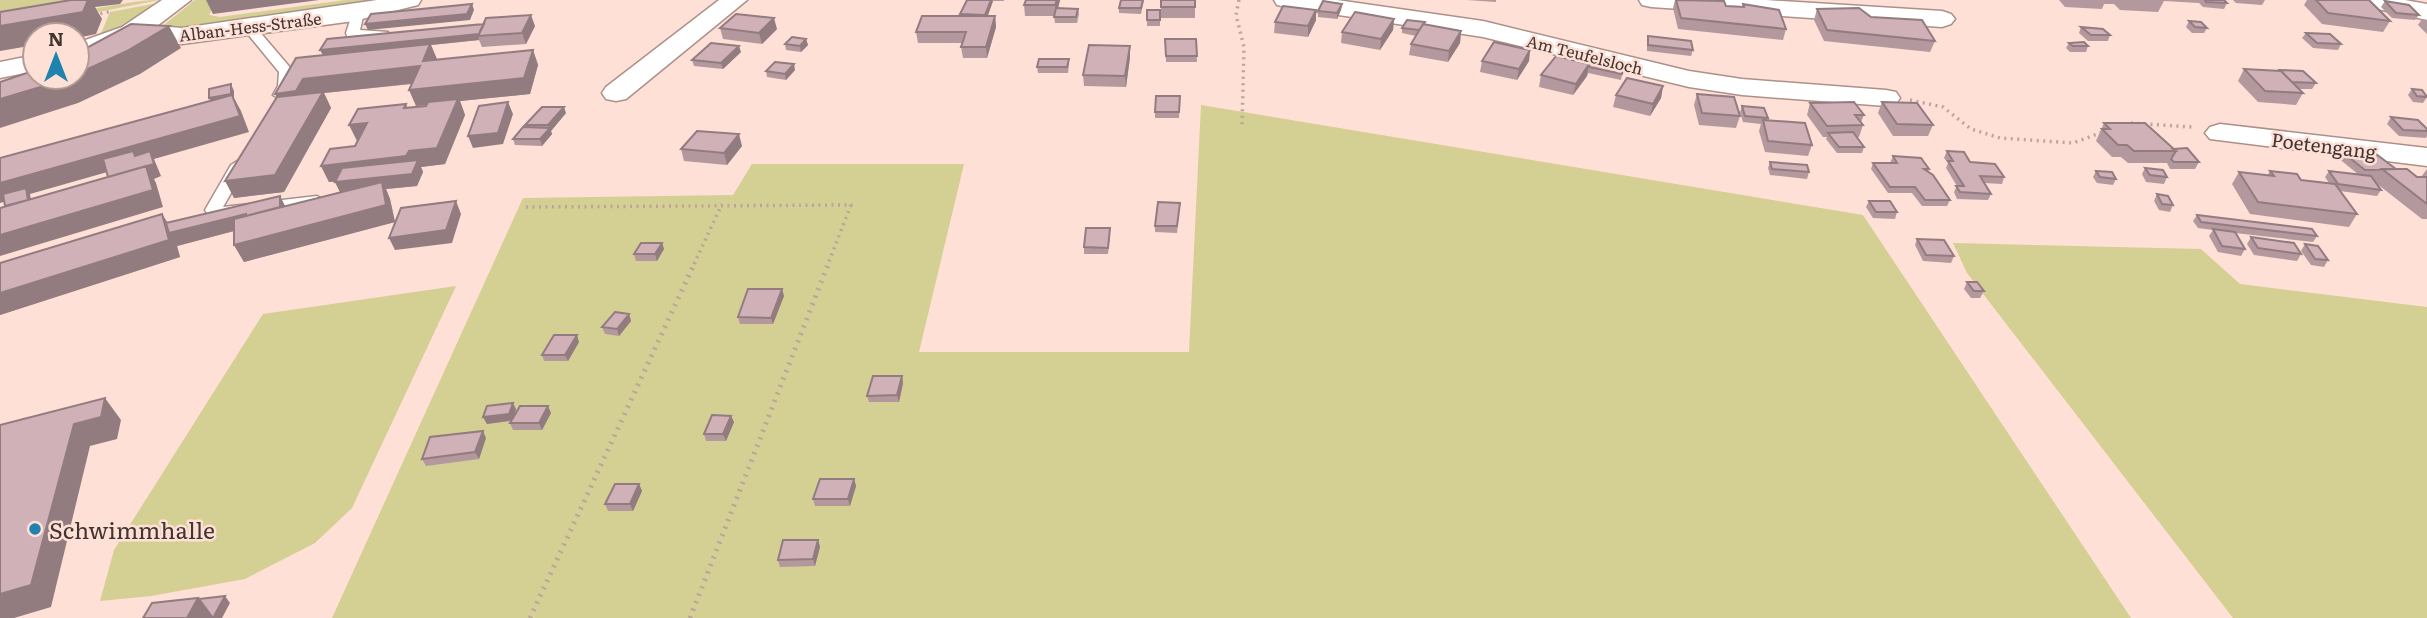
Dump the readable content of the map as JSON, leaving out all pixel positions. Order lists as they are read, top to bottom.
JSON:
{
  "streets": {
    "street": ["Alban-Hess-Straße", "Am Teufelsloch", "Poetengang"]
  },
  "places": ["Schwimmhalle"],
  "north": "top"
}
